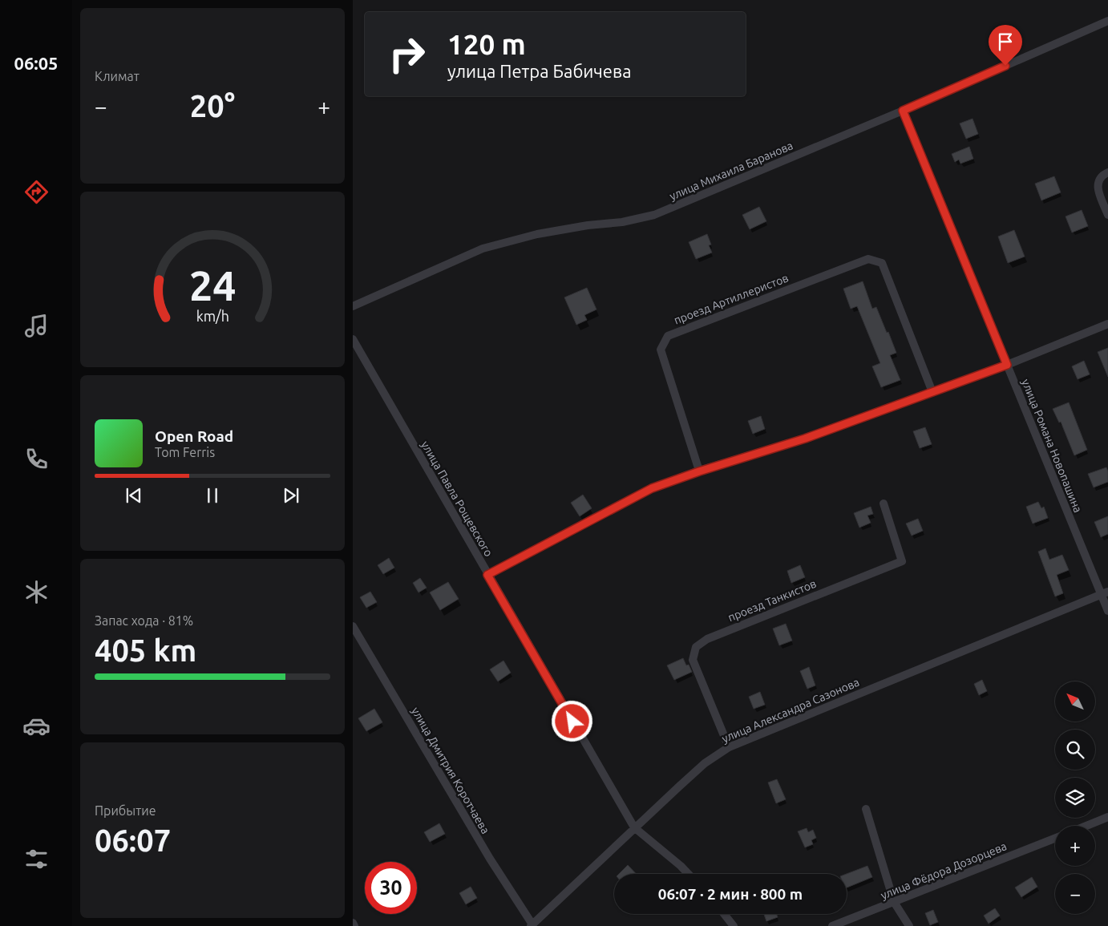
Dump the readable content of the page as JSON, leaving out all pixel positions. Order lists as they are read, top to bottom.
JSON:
{
  "streets": {
    "street": [
      "улица Михаила Баранова",
      "проезд Артиллеристов",
      "улица Романа Новопашина",
      "улица Павла Рощевского",
      "проезд Танкистов",
      "улица Александра Сазонова",
      "улица Дмитрия Коротчаева",
      "улица Фёдора Дозорцева"
    ]
  },
  "crossings": [
    ["улица Михаила Баранова", "улица Романа Новопашина"],
    ["улица Романа Новопашина", "улица Александра Сазонова"],
    ["улица Павла Рощевского", "улица Александра Сазонова"],
    ["проезд Танкистов", "улица Александра Сазонова"],
    ["улица Александра Сазонова", "улица Дмитрия Коротчаева"]
  ],
  "north": "top left",
  "page": {
    "tabs": "06:05",
    "tile": [
      "Климат",
      ["Запас хода · 81%", "405 km"],
      ["Прибытие", "06:07"]
    ],
    "turn": ["120 m", "улица Петра Бабичева"],
    "heat": ["−", "20°", "+"],
    "song": ["Open Road", "Tom Ferris"],
    "map_buttons": ["+", "−"],
    "limit": "30",
    "trip": "06:07 · 2 мин · 800 m",
    "gauge": ["24", "km/h"]
  }
}
